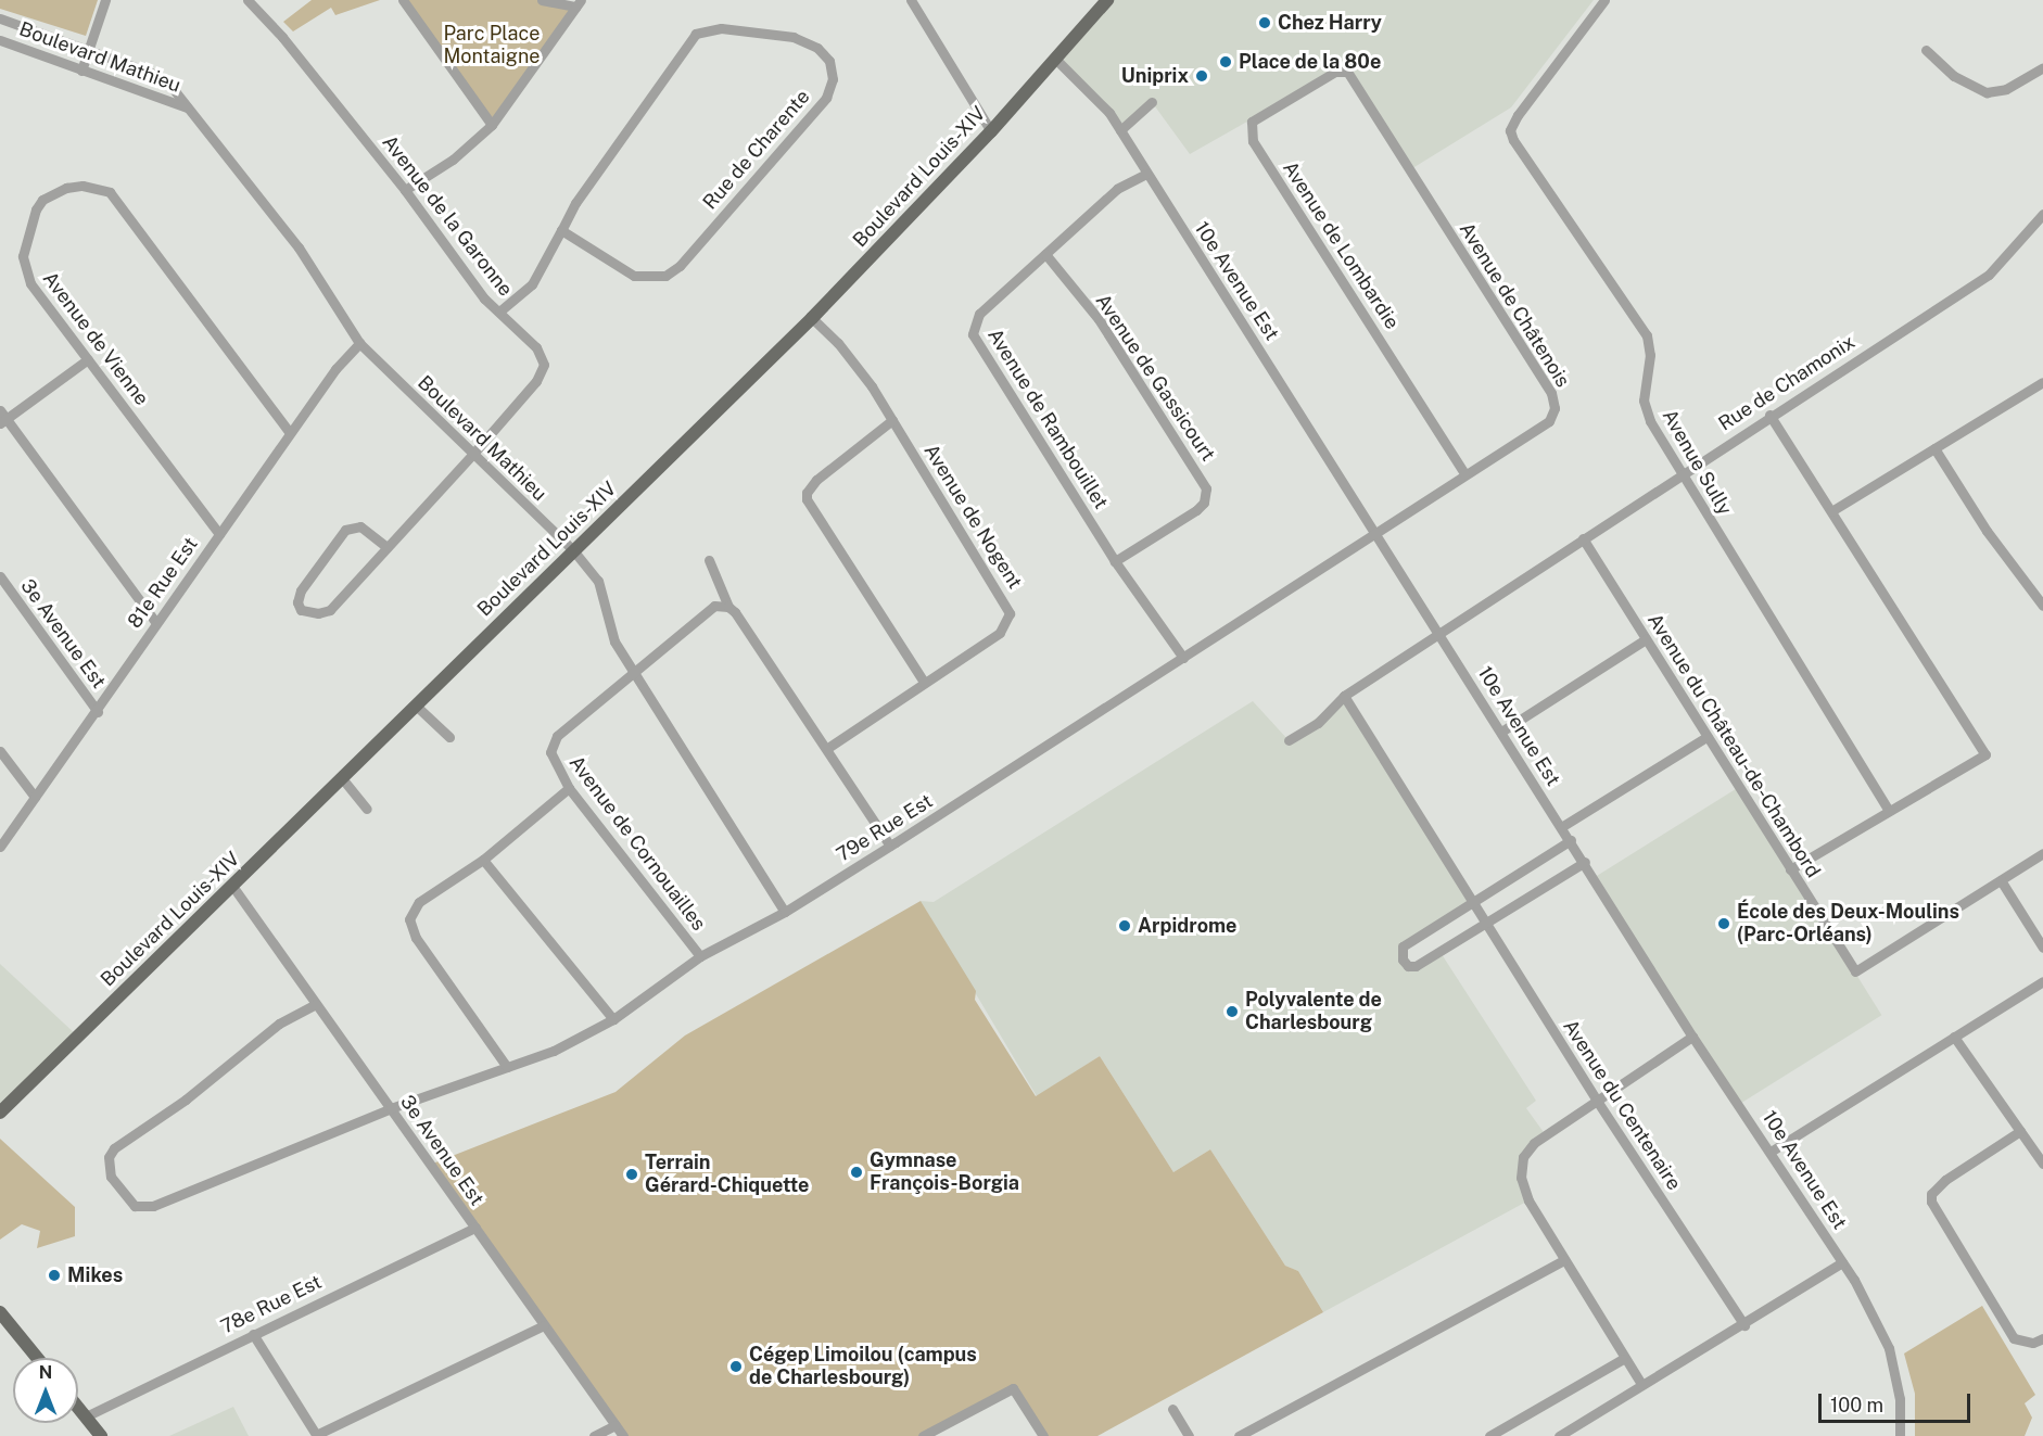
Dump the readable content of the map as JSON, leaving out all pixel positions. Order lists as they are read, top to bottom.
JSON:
{
  "streets": {
    "main road": ["Boulevard Louis-XIV"],
    "street": [
      "Boulevard Mathieu",
      "Rue de Charente",
      "Avenue de la Garonne",
      "Avenue de Lombardie",
      "10e Avenue Est",
      "Avenue de Châtenois",
      "Avenue de Vienne",
      "Avenue de Gassicourt",
      "Rue de Chamonix",
      "Avenue de Rambouillet",
      "Avenue Sully",
      "Avenue de Nogent",
      "81e Rue Est",
      "3e Avenue Est",
      "Avenue du Château-de-Chambord",
      "79e Rue Est",
      "Avenue de Cornouailles",
      "Avenue du Centenaire",
      "78e Rue Est"
    ]
  },
  "crossings": [
    ["Boulevard Mathieu", "Boulevard Louis-XIV"],
    ["Boulevard Mathieu", "Avenue de la Garonne"],
    ["Boulevard Mathieu", "81e Rue Est"],
    ["Boulevard Mathieu", "79e Rue Est"],
    ["Boulevard Mathieu", "Avenue de Cornouailles"],
    ["Rue de Charente", "Avenue de la Garonne"],
    ["Boulevard Louis-XIV", "10e Avenue Est"],
    ["Boulevard Louis-XIV", "Avenue de Nogent"],
    ["Boulevard Louis-XIV", "3e Avenue Est"],
    ["Avenue de Lombardie", "Avenue de Châtenois"],
    ["10e Avenue Est", "Avenue de Châtenois"],
    ["10e Avenue Est", "Rue de Chamonix"],
    ["10e Avenue Est", "Avenue de Rambouillet"],
    ["10e Avenue Est", "79e Rue Est"],
    ["Avenue de Châtenois", "79e Rue Est"],
    ["Avenue de Vienne", "81e Rue Est"],
    ["Avenue de Gassicourt", "Avenue de Rambouillet"],
    ["Rue de Chamonix", "Avenue Sully"],
    ["Rue de Chamonix", "Avenue du Château-de-Chambord"],
    ["Rue de Chamonix", "Avenue du Centenaire"],
    ["Avenue de Rambouillet", "79e Rue Est"],
    ["81e Rue Est", "3e Avenue Est"],
    ["3e Avenue Est", "79e Rue Est"],
    ["3e Avenue Est", "78e Rue Est"],
    ["79e Rue Est", "Avenue de Cornouailles"]
  ],
  "parks": ["Parc Place Montaigne"],
  "places": [
    "Chez Harry",
    "Place de la 80e",
    "Uniprix",
    "École des Deux-Moulins (Parc-Orléans)",
    "Arpidrome",
    "Polyvalente de Charlesbourg",
    "Gymnase François-Borgia",
    "Terrain Gérard-Chiquette",
    "Mikes",
    "Cégep Limoilou (campus de Charlesbourg)"
  ],
  "scale_bar": "100 m",
  "north": "top"
}
